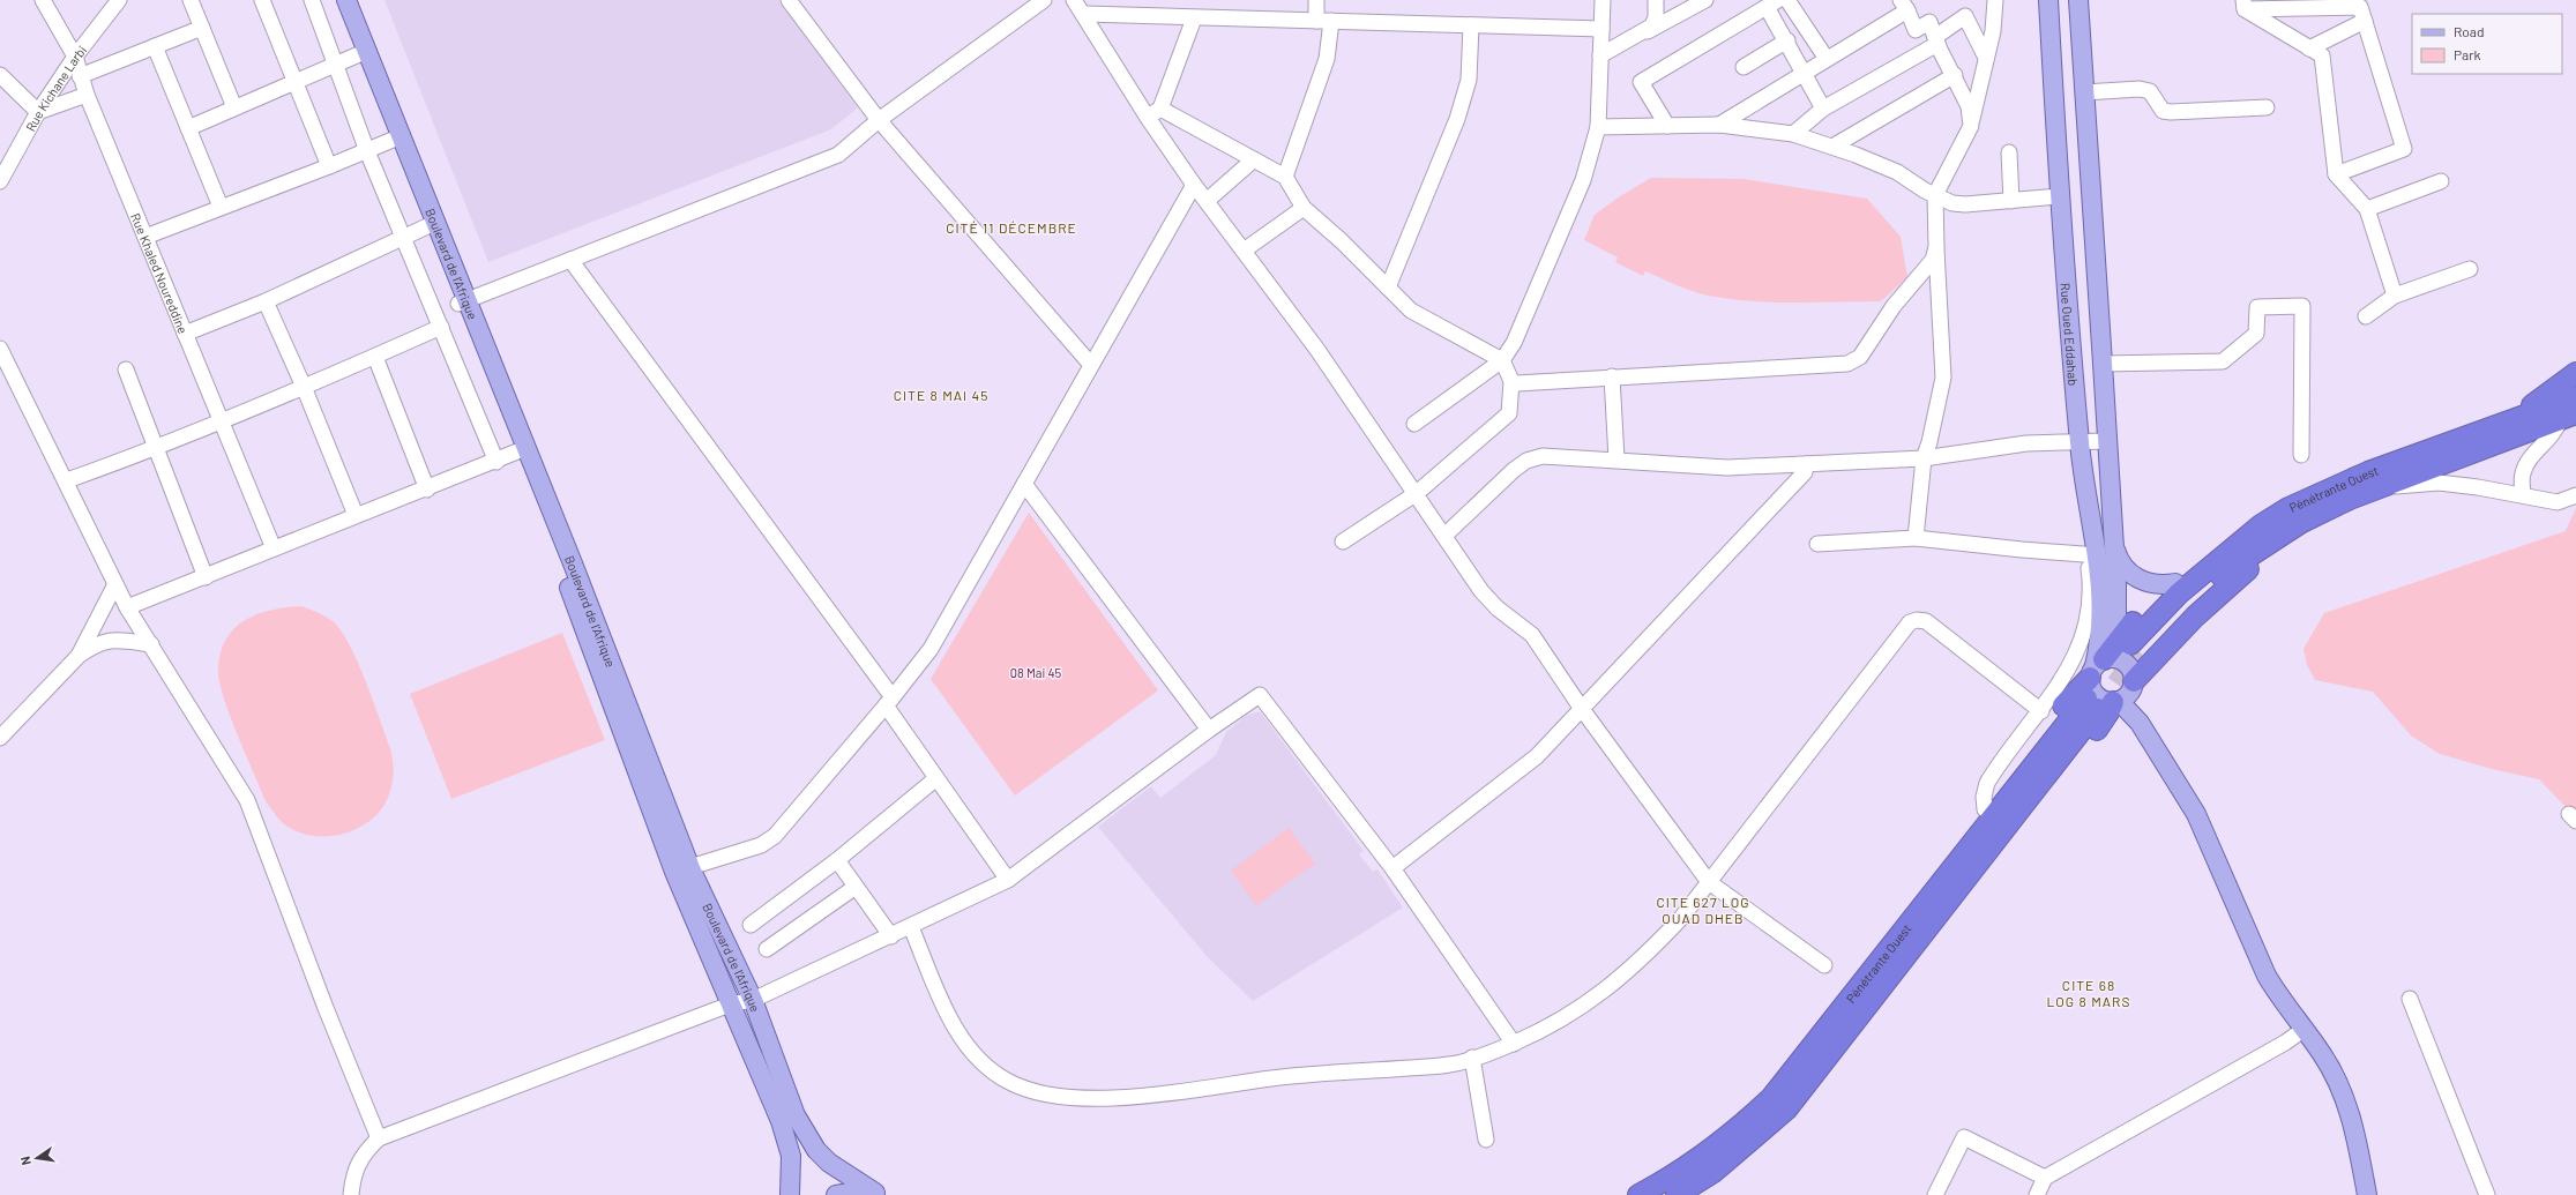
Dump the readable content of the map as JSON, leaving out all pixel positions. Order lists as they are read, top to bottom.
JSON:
{
  "streets": {
    "highway": ["Pénétrante Ouest"],
    "main road": ["Boulevard de l'Afrique", "Rue Oued Eddahab"],
    "street": ["Rue Kichane Larbi", "Rue Khaled Noureddine"]
  },
  "crossings": [
    ["Rue Kichane Larbi", "Rue Khaled Noureddine"],
    ["Rue Oued Eddahab", "Pénétrante Ouest"]
  ],
  "districts": [
    "CITÉ 11 DÉCEMBRE",
    "CITE 8 MAI 45",
    "CITE 627 LOG OUAD DHEB",
    "CITE 68 LOG 8 MARS"
  ],
  "parks": ["08 Mai 45"],
  "legend": ["Road", "Park"],
  "north": "left"
}
